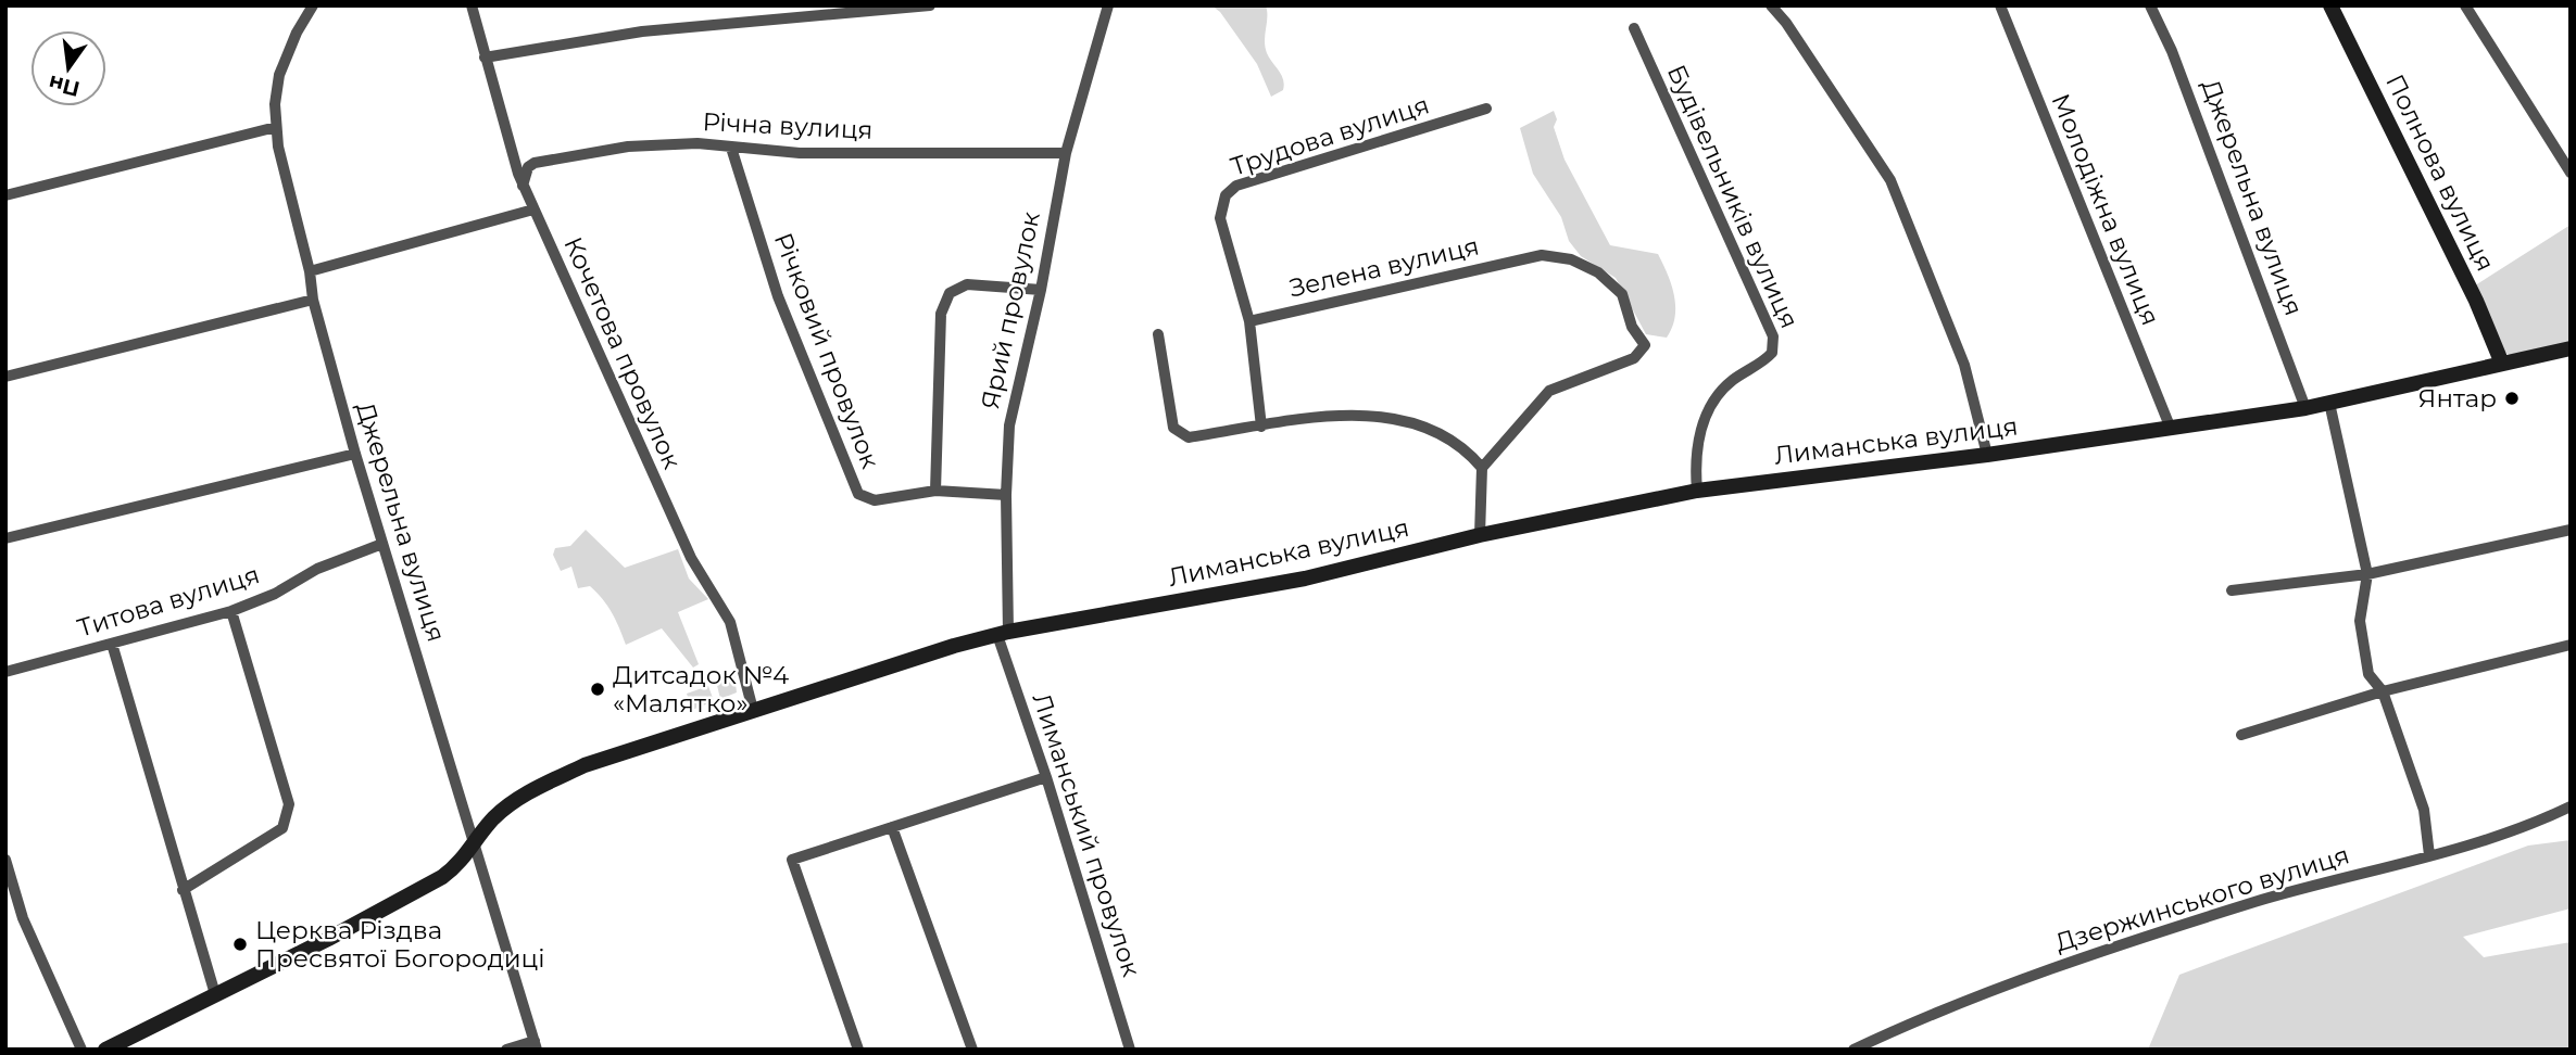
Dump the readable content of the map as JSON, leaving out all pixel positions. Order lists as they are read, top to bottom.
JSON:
{
  "streets": {
    "street": [
      "Річна вулиця",
      "Трудова вулиця",
      "Полнова вулиця",
      "Будівельників вулиця",
      "Джерельна вулиця",
      "Молодіжна вулиця",
      "Зелена вулиця",
      "Ярий провулок",
      "Річковий провулок",
      "Кочетова провулок",
      "Лиманська вулиця",
      "Титова вулиця",
      "Лиманський провулок",
      "Дзержинського вулиця"
    ]
  },
  "crossings": [
    ["Річна вулиця", "Ярий провулок"],
    ["Річна вулиця", "Річковий провулок"],
    ["Річна вулиця", "Кочетова провулок"],
    ["Трудова вулиця", "Зелена вулиця"],
    ["Полнова вулиця", "Лиманська вулиця"],
    ["Будівельників вулиця", "Лиманська вулиця"],
    ["Джерельна вулиця", "Лиманська вулиця"],
    ["Джерельна вулиця", "Титова вулиця"],
    ["Молодіжна вулиця", "Лиманська вулиця"],
    ["Ярий провулок", "Річковий провулок"],
    ["Ярий провулок", "Лиманська вулиця"],
    ["Ярий провулок", "Лиманський провулок"],
    ["Кочетова провулок", "Лиманська вулиця"],
    ["Лиманська вулиця", "Лиманський провулок"]
  ],
  "places": ["Янтар", "Дитсадок №4 «Малятко»", "Церква Різдва Пресвятої Богородиці"],
  "north": "bottom"
}
